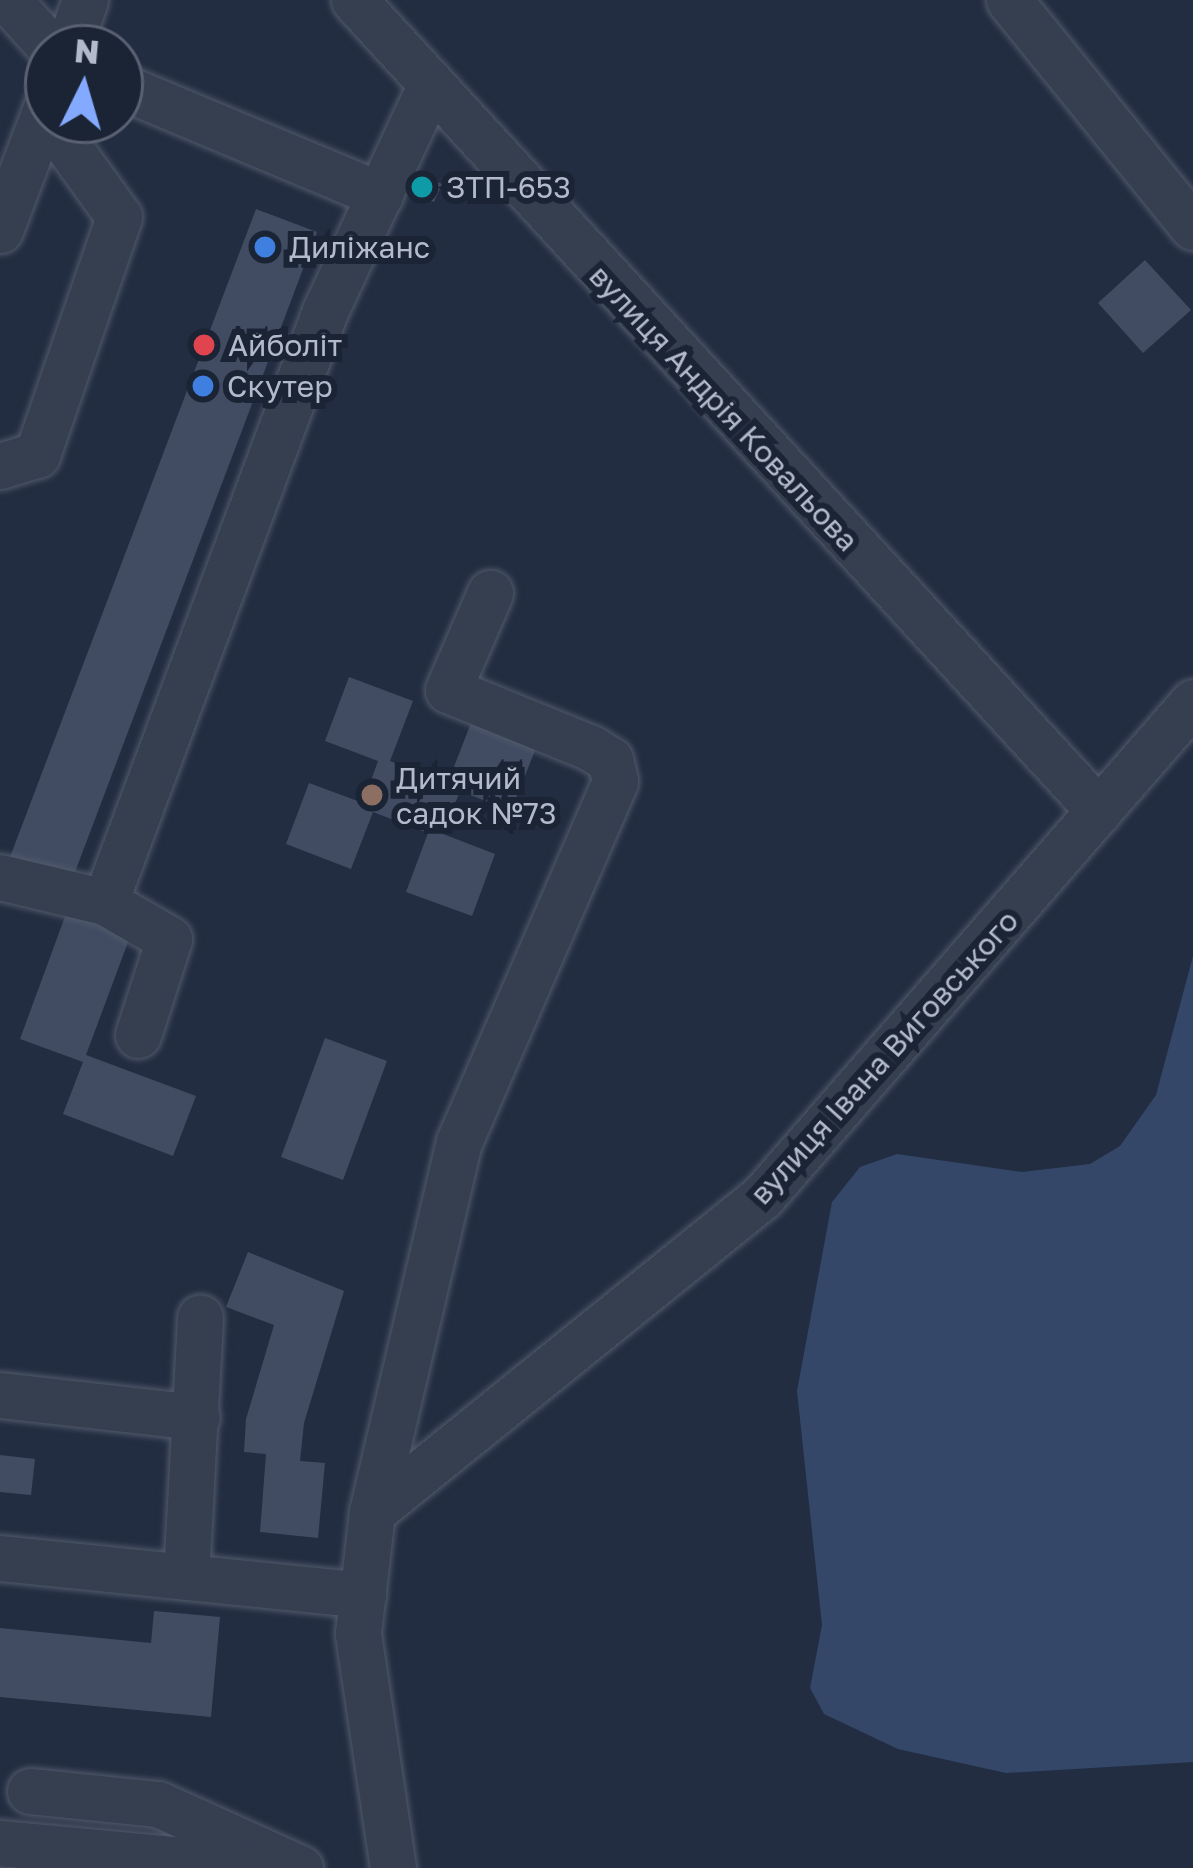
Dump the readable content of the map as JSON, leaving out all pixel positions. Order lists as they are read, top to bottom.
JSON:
{
  "streets": {
    "street": ["вулиця Андрія Ковальова", "вулиця Івана Виговського"]
  },
  "crossings": [
    ["вулиця Андрія Ковальова", "вулиця Івана Виговського"]
  ],
  "places": [
    "ЗТП-653",
    "Диліжанс",
    "Айболіт",
    "Скутер",
    "Дитячий садок №73"
  ],
  "north": "top"
}
